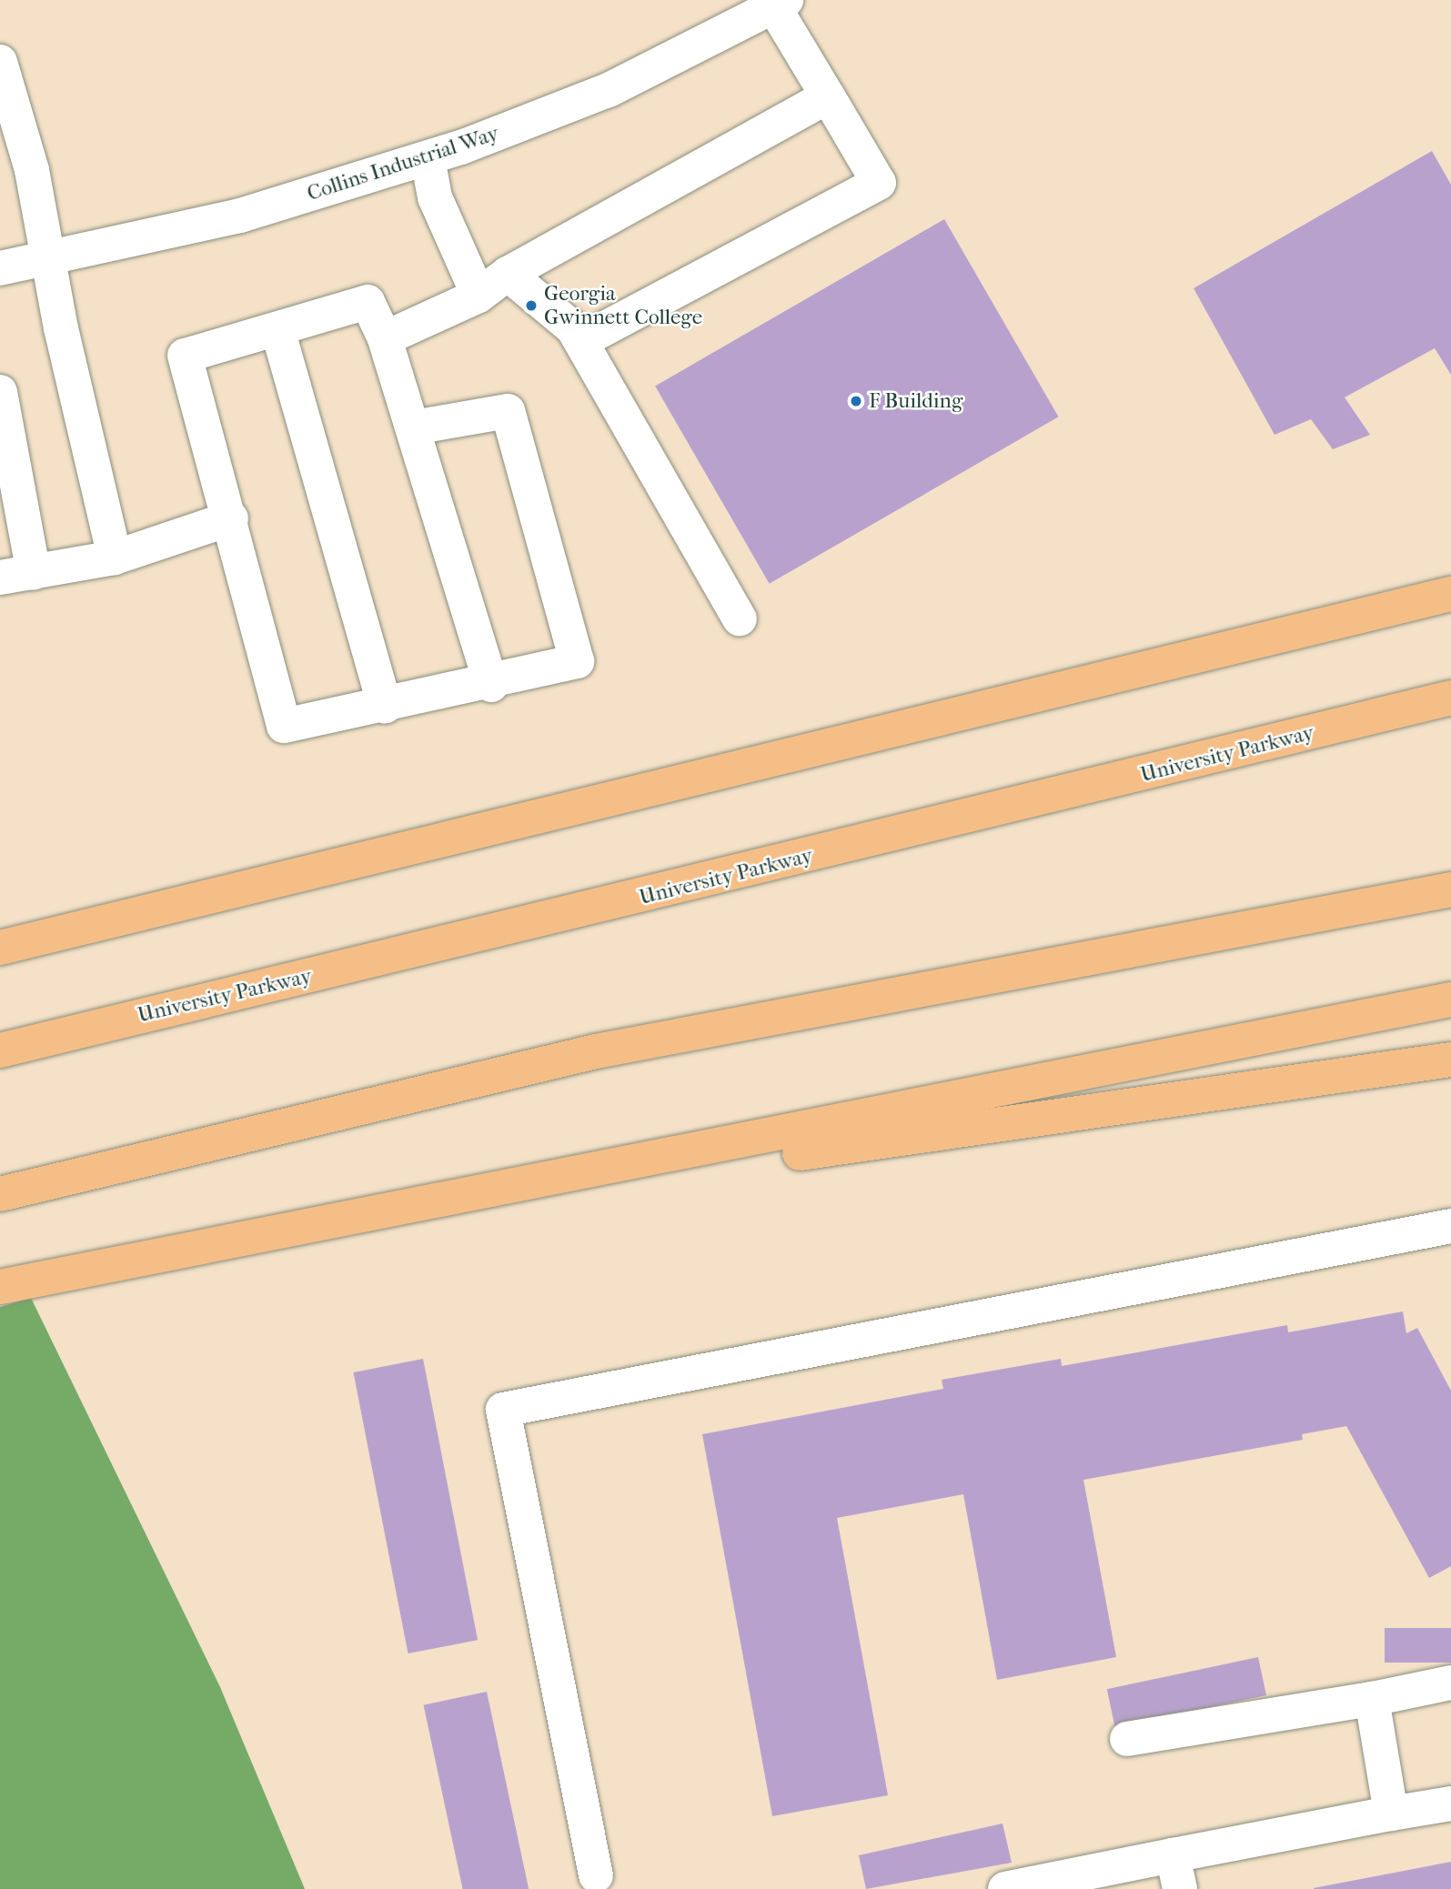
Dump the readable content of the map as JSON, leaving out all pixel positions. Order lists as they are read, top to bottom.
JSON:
{
  "streets": {
    "highway": ["University Parkway"],
    "street": ["Collins Industrial Way"]
  },
  "places": ["Georgia Gwinnett College", "F Building"]
}
